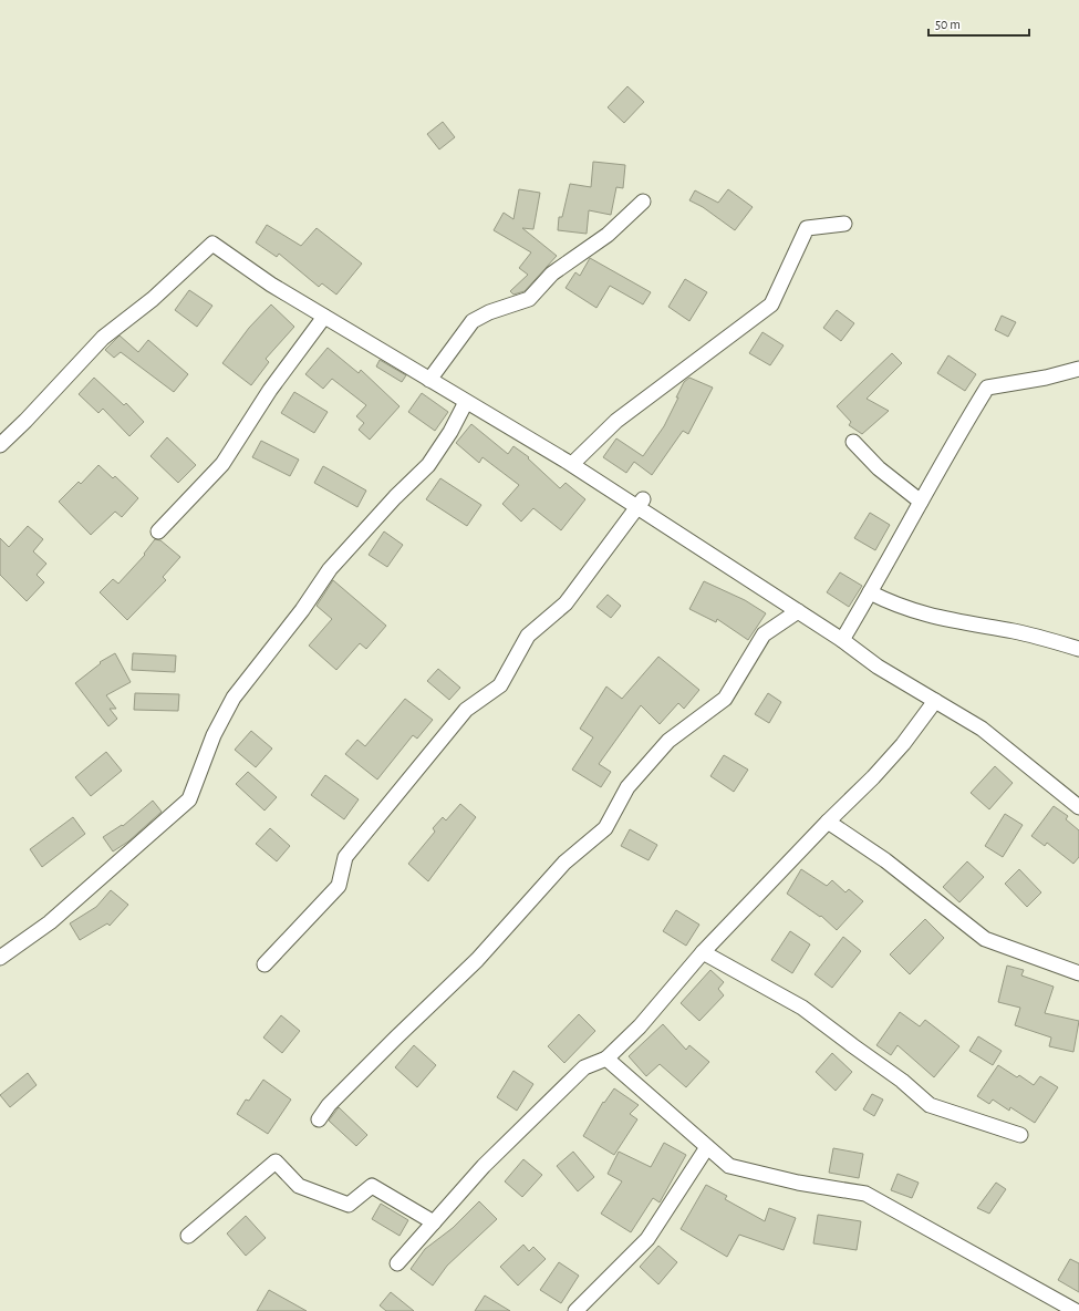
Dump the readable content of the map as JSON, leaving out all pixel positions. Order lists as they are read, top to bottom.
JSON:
{
  "scale_bar": "50 m"
}
